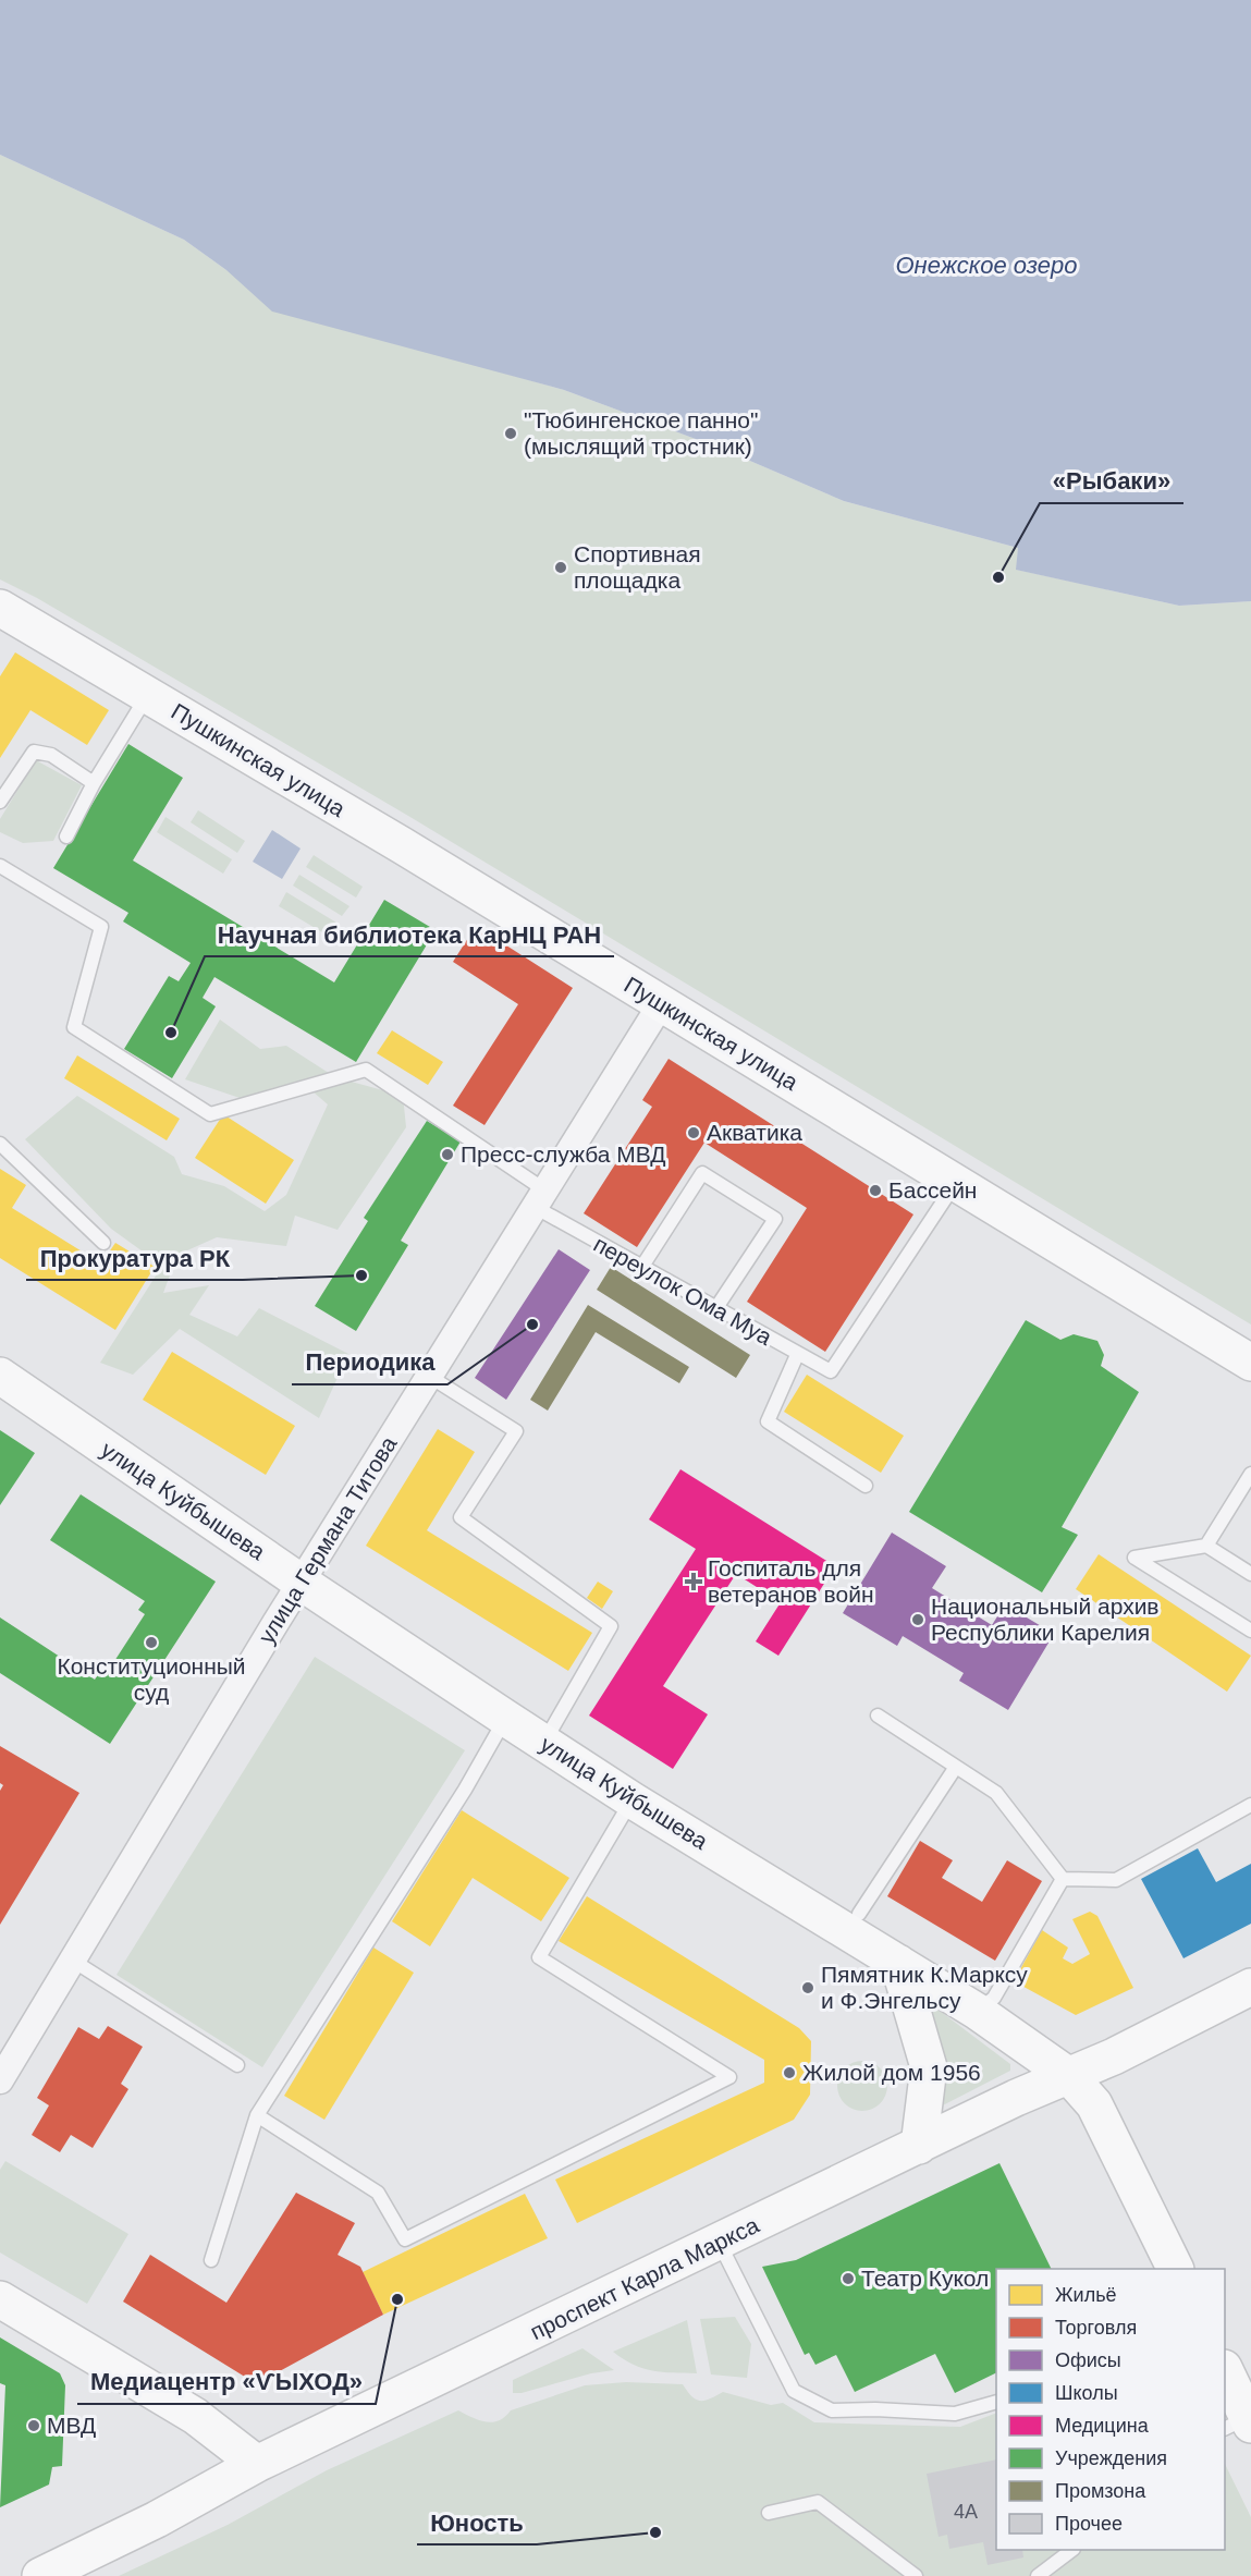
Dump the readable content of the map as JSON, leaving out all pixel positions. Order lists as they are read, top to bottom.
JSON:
{
  "streets": {
    "main road": ["Пушкинская улица", "улица Куйбышева", "проспект Карла Маркса"],
    "street": ["улица Германа Титова"],
    "lane": ["переулок Ома Муа"]
  },
  "crossings": [
    ["Пушкинская улица", "переулок Ома Муа"],
    ["Пушкинская улица", "улица Германа Титова"],
    ["переулок Ома Муа", "улица Германа Титова"],
    ["улица Куйбышева", "улица Германа Титова"],
    ["улица Куйбышева", "проспект Карла Маркса"]
  ],
  "water": ["Онежское озеро"],
  "places": {
    "other": [
      "\"Тюбингенское панно\" (мыслящий тростник)",
      "Спортивная площадка",
      "«Рыбаки»",
      "Научная библиотека КарНЦ РАН",
      "Акватика",
      "Пресс-служба МВД",
      "Бассейн",
      "Прокуратура РК",
      "Периодика",
      "Национальный архив Республики Карелия",
      "Конституционный суд",
      "Пямятник К.Марксу и Ф.Энгельсу",
      "Жилой дом 1956",
      "Театр Кукол",
      "Медиацентр «ѴЫХОД»",
      "МВД",
      "Юность"
    ],
    "health": ["Госпиталь для ветеранов войн"]
  },
  "house_numbers": ["4А"],
  "legend": [
    "Жильё",
    "Торговля",
    "Офисы",
    "Школы",
    "Медицина",
    "Учреждения",
    "Промзона",
    "Прочее"
  ]
}
